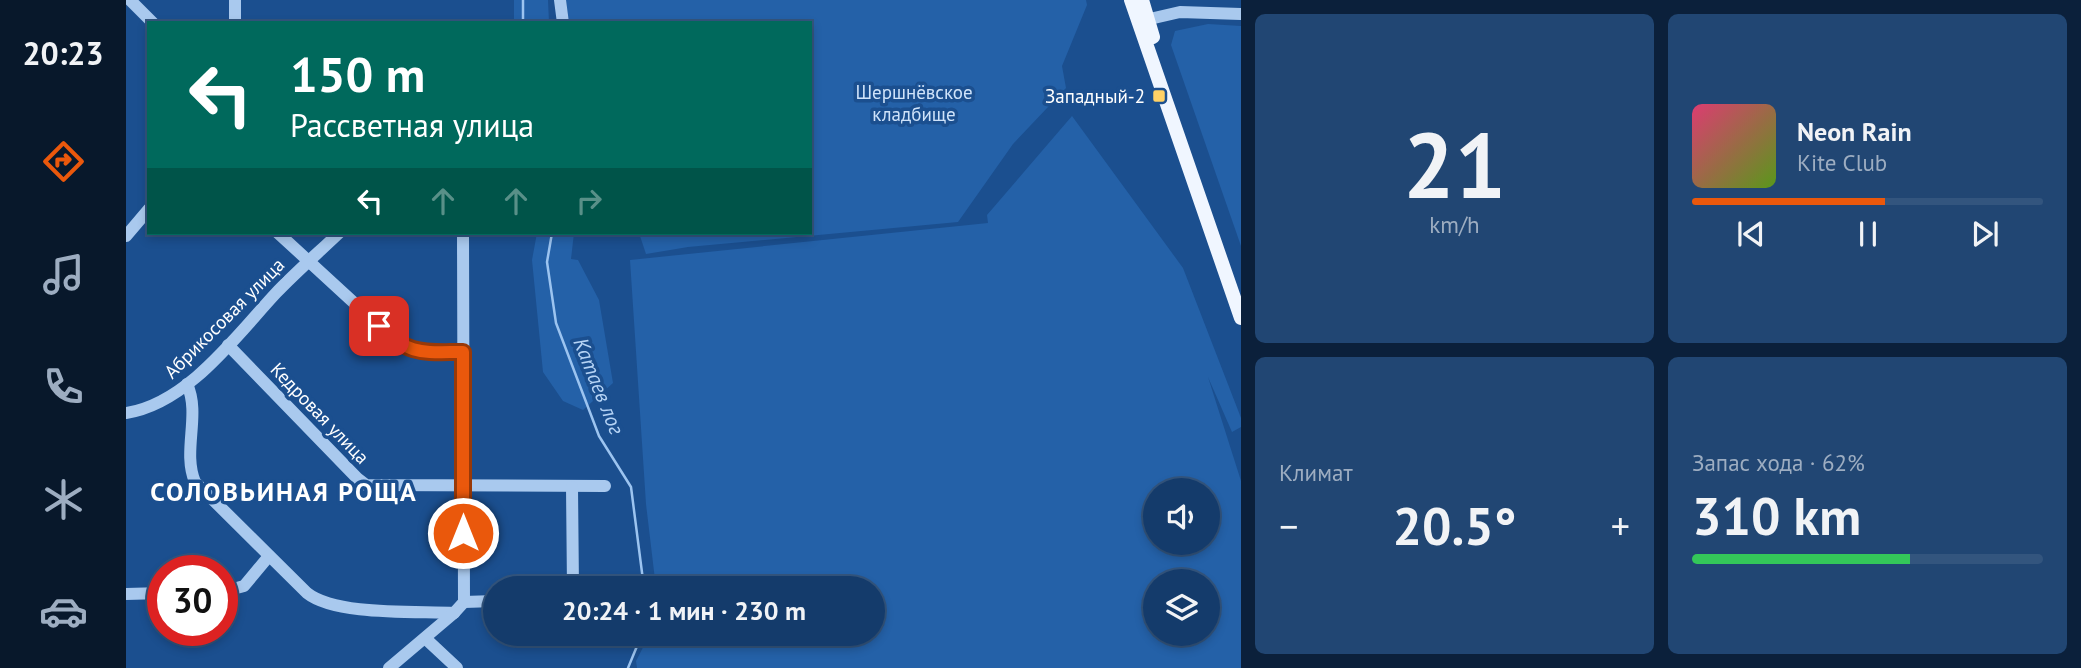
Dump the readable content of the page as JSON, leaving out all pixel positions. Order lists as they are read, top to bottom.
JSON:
{
  "streets": {
    "street": ["Абрикосовая улица", "Кедровая улица"]
  },
  "crossings": [
    ["Абрикосовая улица", "Кедровая улица"]
  ],
  "districts": ["СОЛОВЬИНАЯ РОЩА"],
  "water": ["Катаев лог"],
  "parks": ["Шершнёвское кладбище"],
  "places": {
    "transit": ["Западный-2"]
  },
  "page": {
    "tabs": "20:23",
    "tile": [
      ["21", "km/h"],
      "Климат",
      ["Запас хода · 62%", "310 km"]
    ],
    "turn": ["150 m", "Рассветная улица"],
    "song": ["Neon Rain", "Kite Club"],
    "heat": ["−", "20.5°", "+"],
    "limit": "30",
    "trip": "20:24 · 1 мин · 230 m"
  }
}
